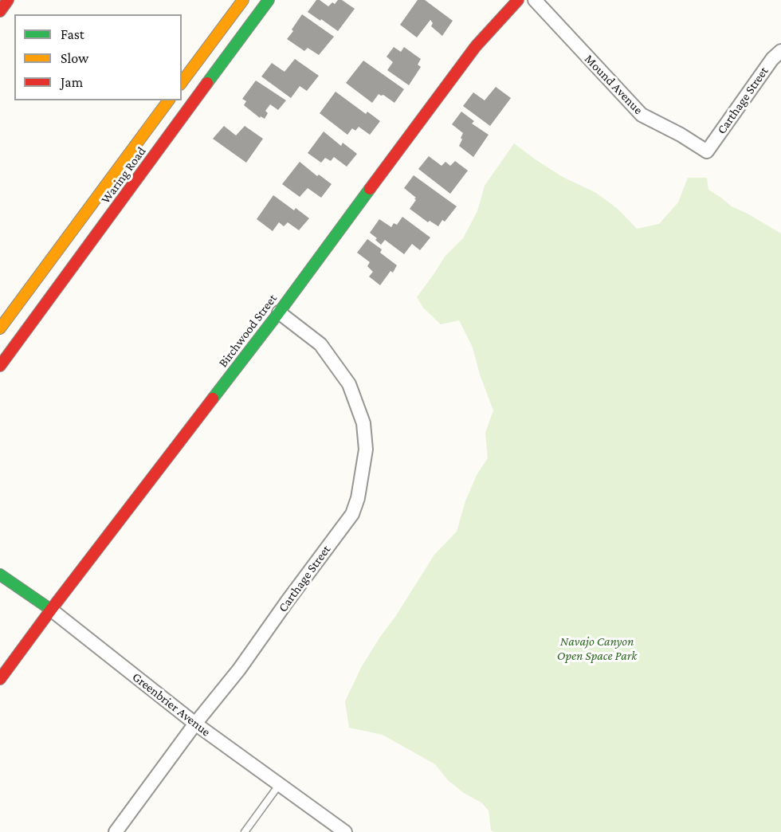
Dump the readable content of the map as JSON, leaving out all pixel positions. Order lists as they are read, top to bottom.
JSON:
{
  "streets": {
    "street": [
      "Mound Avenue",
      "Carthage Street",
      "Waring Road",
      "Birchwood Street",
      "Greenbrier Avenue"
    ]
  },
  "crossings": [
    ["Mound Avenue", "Carthage Street"],
    ["Carthage Street", "Birchwood Street"],
    ["Carthage Street", "Greenbrier Avenue"],
    ["Birchwood Street", "Greenbrier Avenue"]
  ],
  "parks": ["Navajo Canyon Open Space Park"],
  "legend": ["Fast", "Slow", "Jam"]
}
